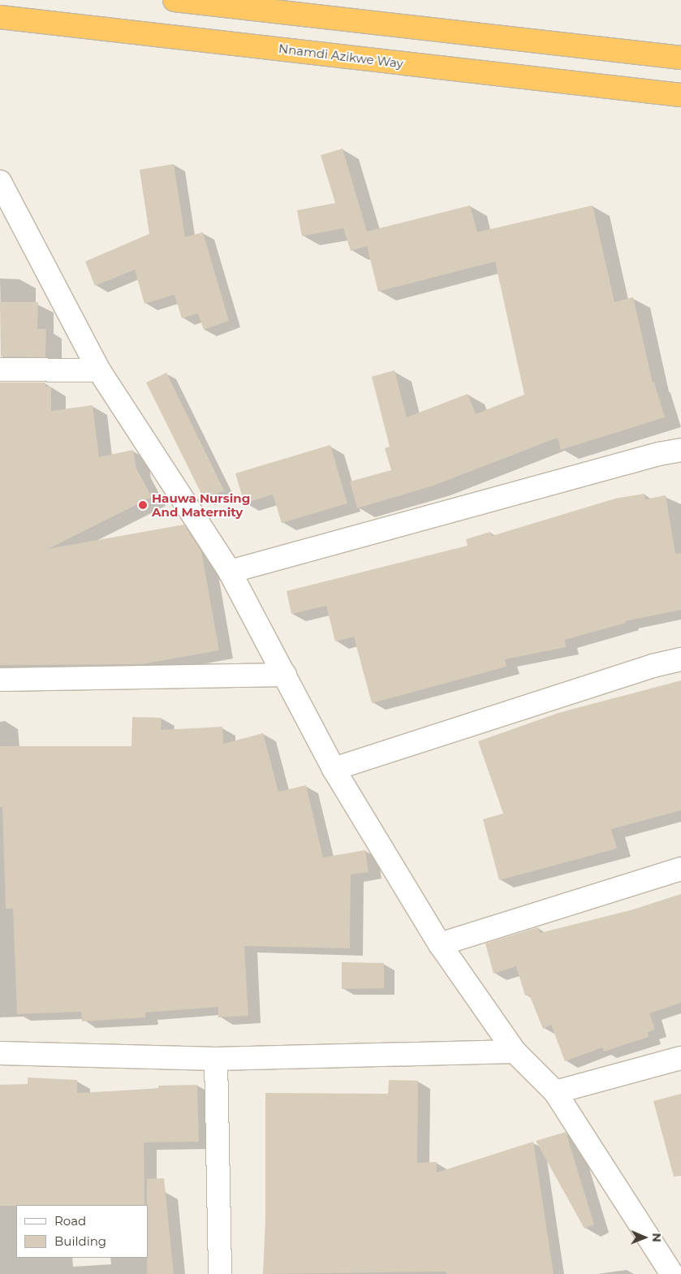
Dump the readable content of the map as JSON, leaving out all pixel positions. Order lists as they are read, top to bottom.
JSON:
{
  "streets": {
    "highway": ["Nnamdi Azikwe Way"]
  },
  "places": ["Hauwa Nursing And Maternity"],
  "legend": ["Road", "Building"],
  "north": "right"
}
